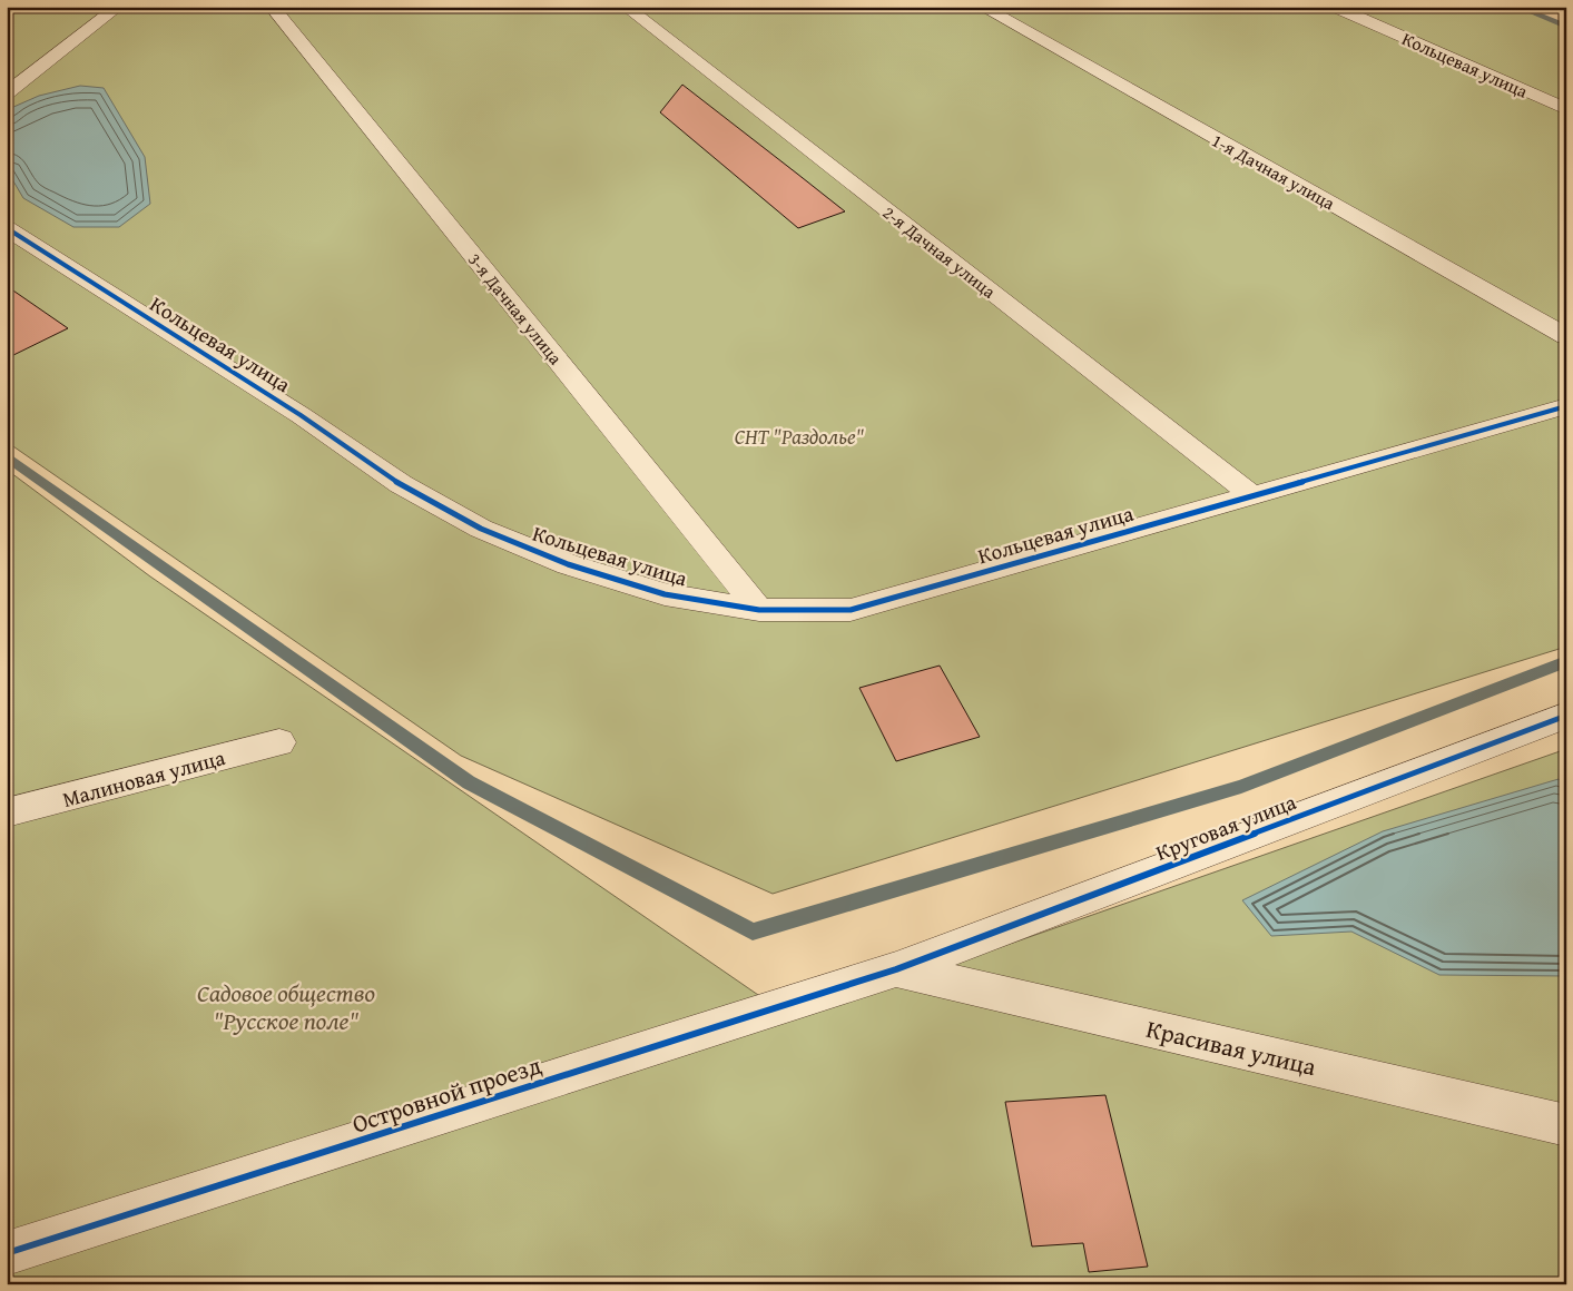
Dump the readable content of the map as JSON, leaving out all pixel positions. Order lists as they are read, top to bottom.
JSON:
{
  "streets": {
    "street": [
      "Кольцевая улица",
      "1-я Дачная улица",
      "2-я Дачная улица",
      "3-я Дачная улица",
      "Малиновая улица",
      "Круговая улица",
      "Красивая улица",
      "Островной проезд"
    ]
  },
  "crossings": [
    ["Кольцевая улица", "2-я Дачная улица"],
    ["Кольцевая улица", "3-я Дачная улица"],
    ["Круговая улица", "Красивая улица"],
    ["Круговая улица", "Островной проезд"],
    ["Красивая улица", "Островной проезд"]
  ],
  "parks": ["СНТ \"Раздолье\"", "Садовое общество \"Русское поле\""]
}
